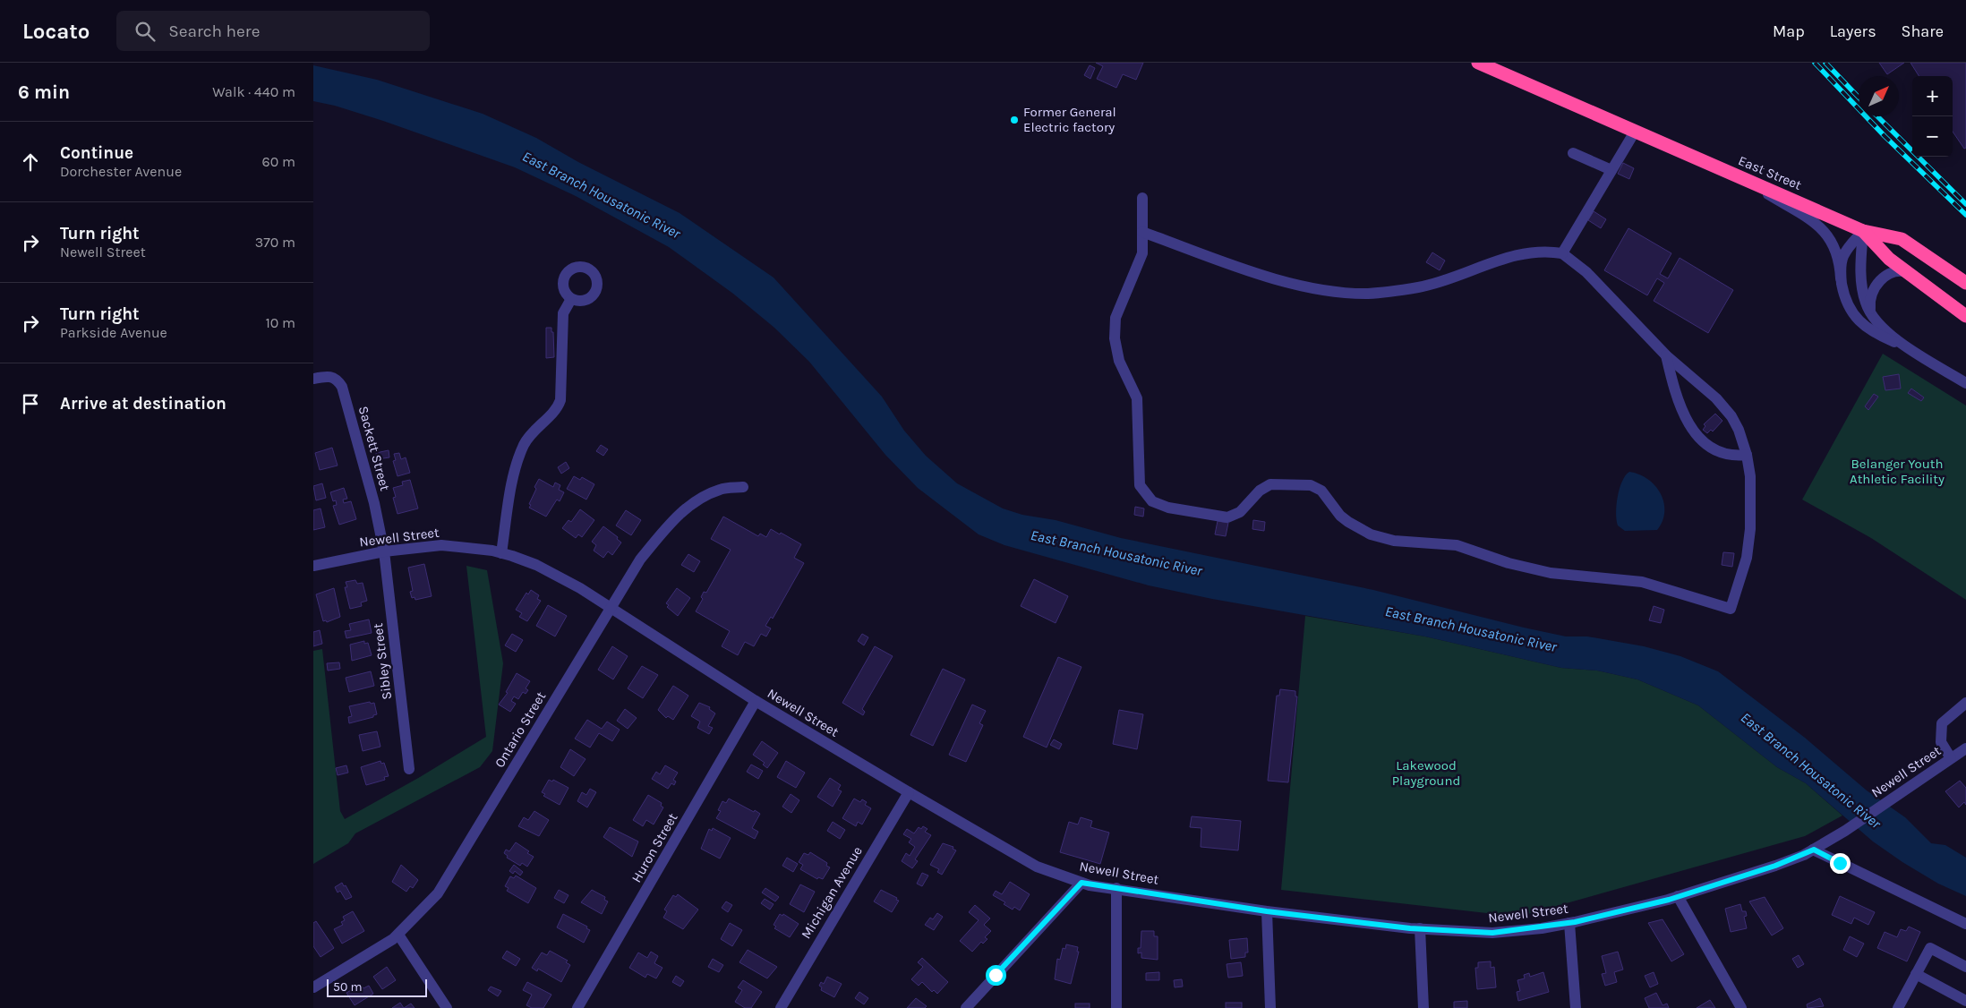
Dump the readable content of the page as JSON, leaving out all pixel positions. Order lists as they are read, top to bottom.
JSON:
{
  "streets": {
    "highway": ["East Street"],
    "street": [
      "Sackett Street",
      "Newell Street",
      "Sibley Street",
      "Ontario Street",
      "Huron Street",
      "Michigan Avenue"
    ]
  },
  "crossings": [
    ["Sackett Street", "Newell Street"],
    ["Sackett Street", "Sibley Street"],
    ["Newell Street", "Sibley Street"],
    ["Newell Street", "Ontario Street"],
    ["Newell Street", "Huron Street"],
    ["Newell Street", "Michigan Avenue"]
  ],
  "water": ["East Branch Housatonic River"],
  "parks": ["Belanger Youth Athletic Facility", "Lakewood Playground"],
  "places": ["Former General Electric factory"],
  "scale_bar": "50 m",
  "north": "top right",
  "page": {
    "header": "Locato",
    "search": "Search here",
    "nav": ["Map", "Layers", "Share"],
    "heading": ["6 min", "Walk · 440 m"],
    "map_buttons": ["+", "−"],
    "list": [
      ["Continue", "Dorchester Avenue", "60 m"],
      ["Turn right", "Newell Street", "370 m"],
      ["Turn right", "Parkside Avenue", "10 m"],
      "Arrive at destination"
    ],
    "scale": "50 m"
  }
}
